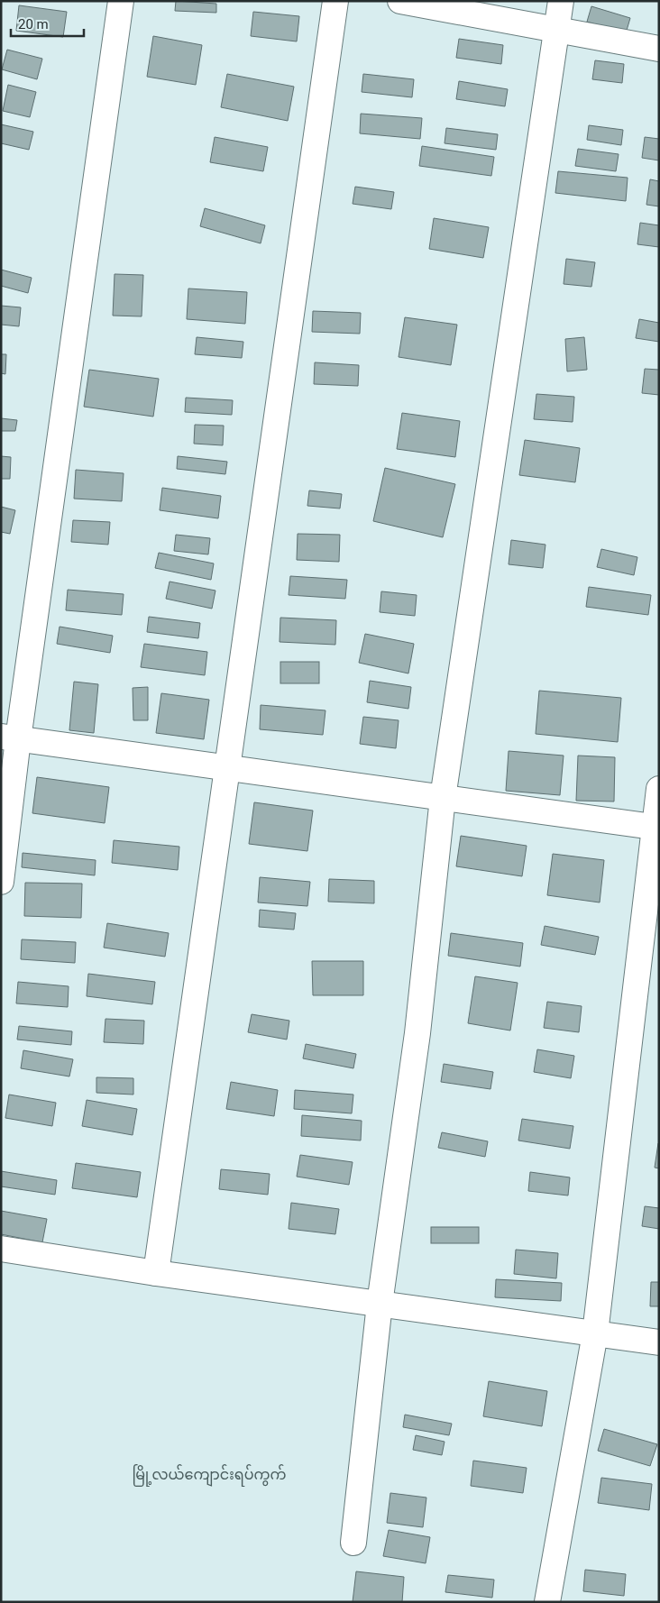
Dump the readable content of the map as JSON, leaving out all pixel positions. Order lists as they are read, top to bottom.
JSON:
{
  "districts": ["မြို့လယ်ကျောင်းရပ်ကွက်"],
  "scale_bar": "20 m"
}
